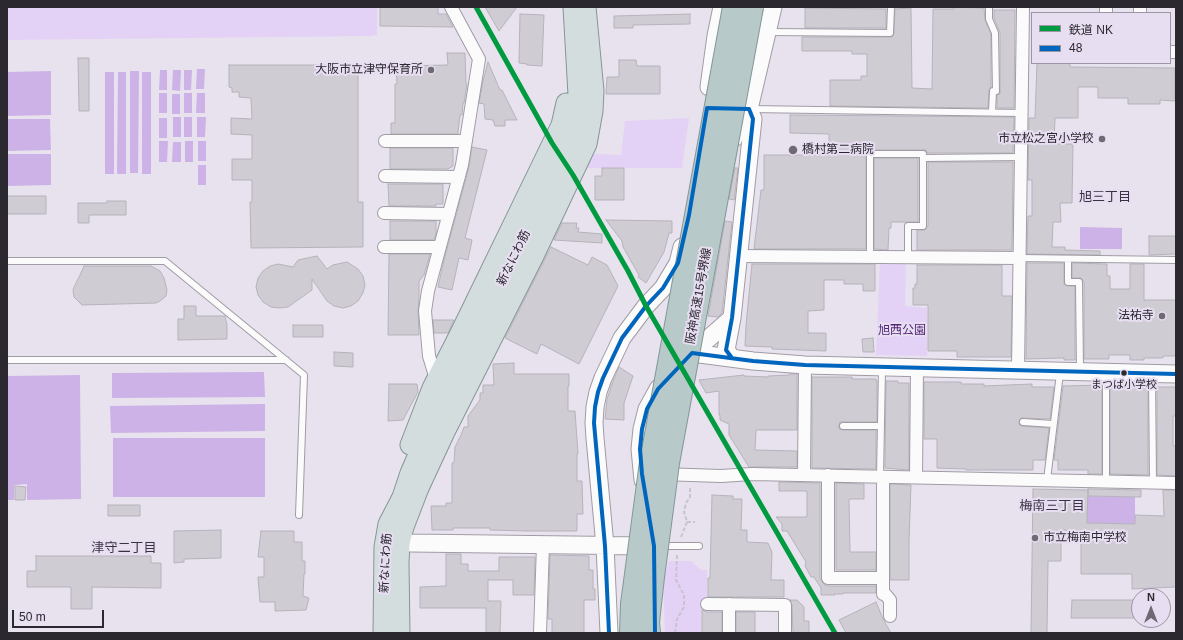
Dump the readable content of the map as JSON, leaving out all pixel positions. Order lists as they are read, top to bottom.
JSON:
{
  "streets": {
    "highway": ["阪神高速15号堺線"],
    "main road": ["新なにわ筋"]
  },
  "districts": ["旭三丁目", "梅南三丁目", "津守二丁目"],
  "parks": ["旭西公園"],
  "places": [
    "大阪市立津守保育所",
    "市立松之宮小学校",
    "橋村第二病院",
    "法祐寺",
    "まつば小学校",
    "市立梅南中学校"
  ],
  "lines": ["rail line NK", "transit line 48"],
  "legend": ["鉄道 NK", "48"],
  "scale_bar": "50 m",
  "north": "top"
}
